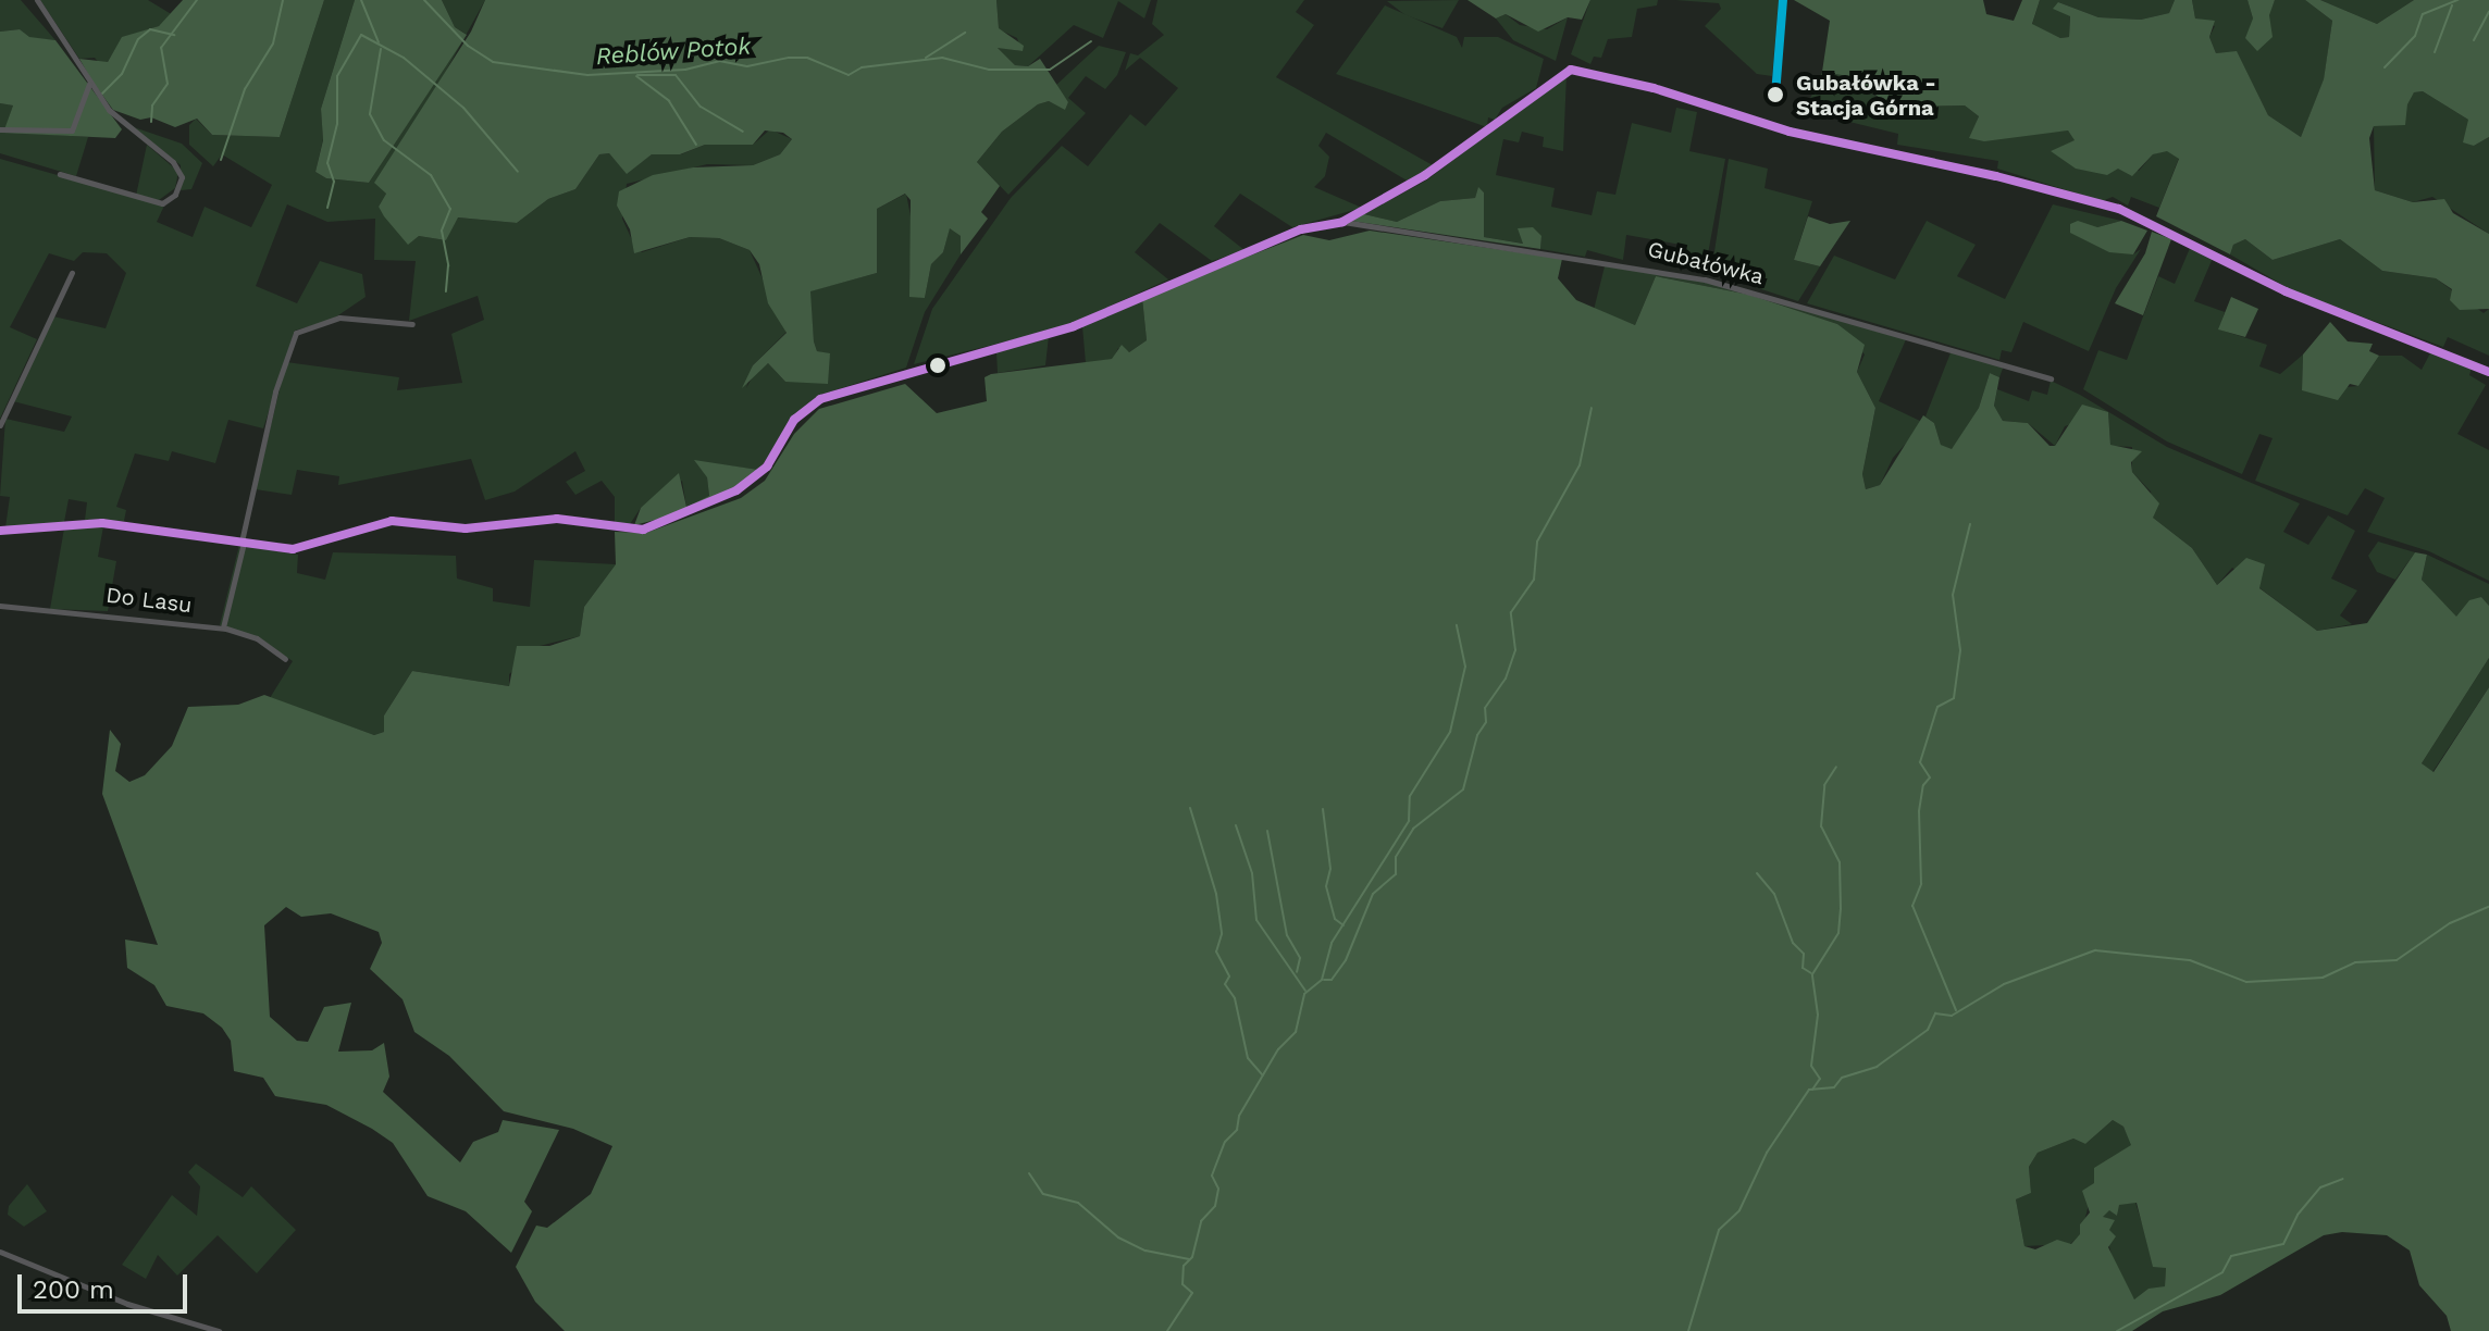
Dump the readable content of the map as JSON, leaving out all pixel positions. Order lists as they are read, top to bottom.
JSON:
{
  "streets": {
    "street": ["Gubałówka", "Do Lasu"]
  },
  "water": ["Reblów Potok"],
  "places": ["Gubałówka - Stacja Górna"],
  "scale_bar": "200 m"
}
